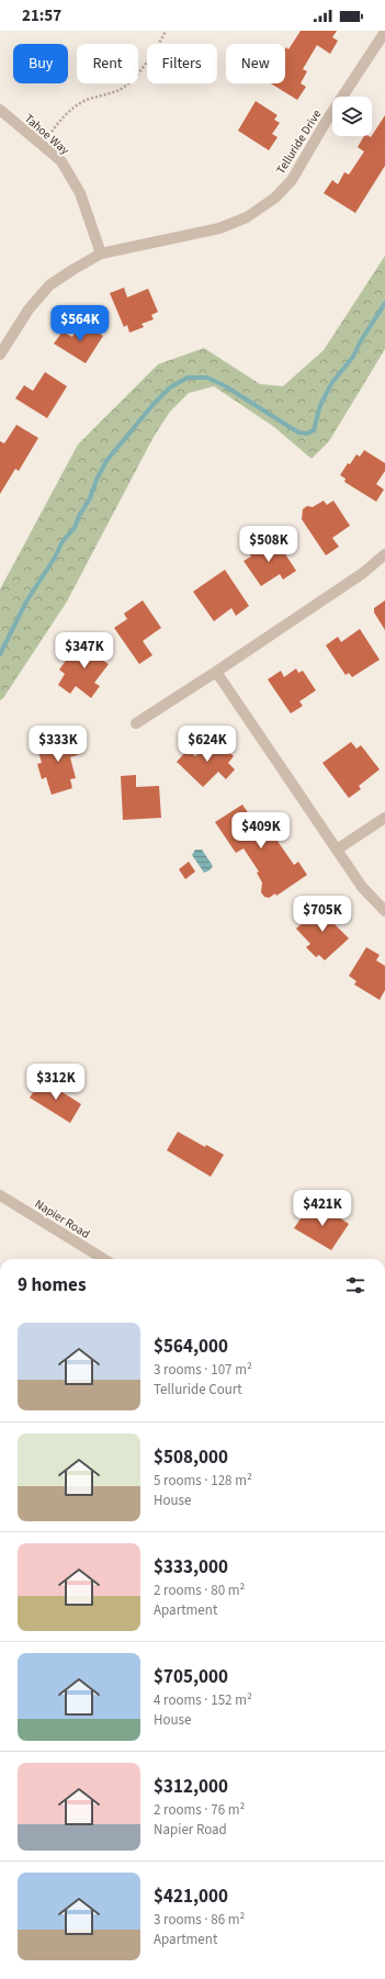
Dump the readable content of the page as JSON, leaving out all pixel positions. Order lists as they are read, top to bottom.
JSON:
{
  "streets": {
    "street": ["Tahoe Way", "Telluride Drive", "Napier Road"]
  },
  "crossings": [
    ["Tahoe Way", "Telluride Drive"]
  ],
  "page": {
    "status": "21:57",
    "chip": [
      "Buy",
      "Rent",
      "Filters",
      "New"
    ],
    "price": [
      "$564K",
      "$508K",
      "$347K",
      "$333K",
      "$624K",
      "$409K",
      "$705K",
      "$312K",
      "$421K"
    ],
    "heading": "9 homes",
    "list": [
      {
        "name": "$564,000",
        "note": "3 rooms · 107 m² · Telluride Court"
      },
      {
        "name": "$508,000",
        "note": "5 rooms · 128 m² · House"
      },
      {
        "name": "$333,000",
        "note": "2 rooms · 80 m² · Apartment"
      },
      {
        "name": "$705,000",
        "note": "4 rooms · 152 m² · House"
      },
      {
        "name": "$312,000",
        "note": "2 rooms · 76 m² · Napier Road"
      },
      {
        "name": "$421,000",
        "note": "3 rooms · 86 m² · Apartment"
      }
    ]
  }
}
